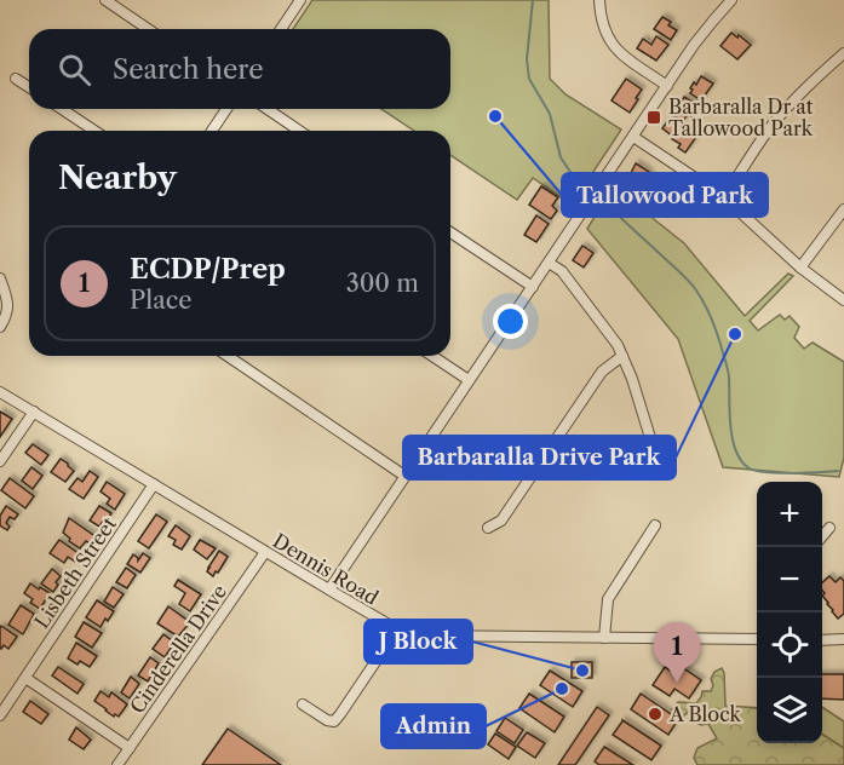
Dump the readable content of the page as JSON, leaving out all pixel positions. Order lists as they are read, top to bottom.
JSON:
{
  "streets": {
    "street": ["Dennis Road", "Lisbeth Street", "Cinderella Drive"]
  },
  "crossings": [
    ["Dennis Road", "Lisbeth Street"],
    ["Dennis Road", "Cinderella Drive"]
  ],
  "places": {
    "other": [
      "Tallowood Park",
      "Barbaralla Drive Park",
      "J Block",
      "Admin",
      "A Block"
    ],
    "transit": ["Barbaralla Dr at Tallowood Park"]
  },
  "page": {
    "search": "Search here",
    "heading": "Nearby",
    "list": [
      {
        "mark": "1",
        "name": "ECDP/Prep",
        "note": "Place",
        "value": "300 m"
      }
    ],
    "map_buttons": ["+", "−"],
    "pins": "1"
  }
}
